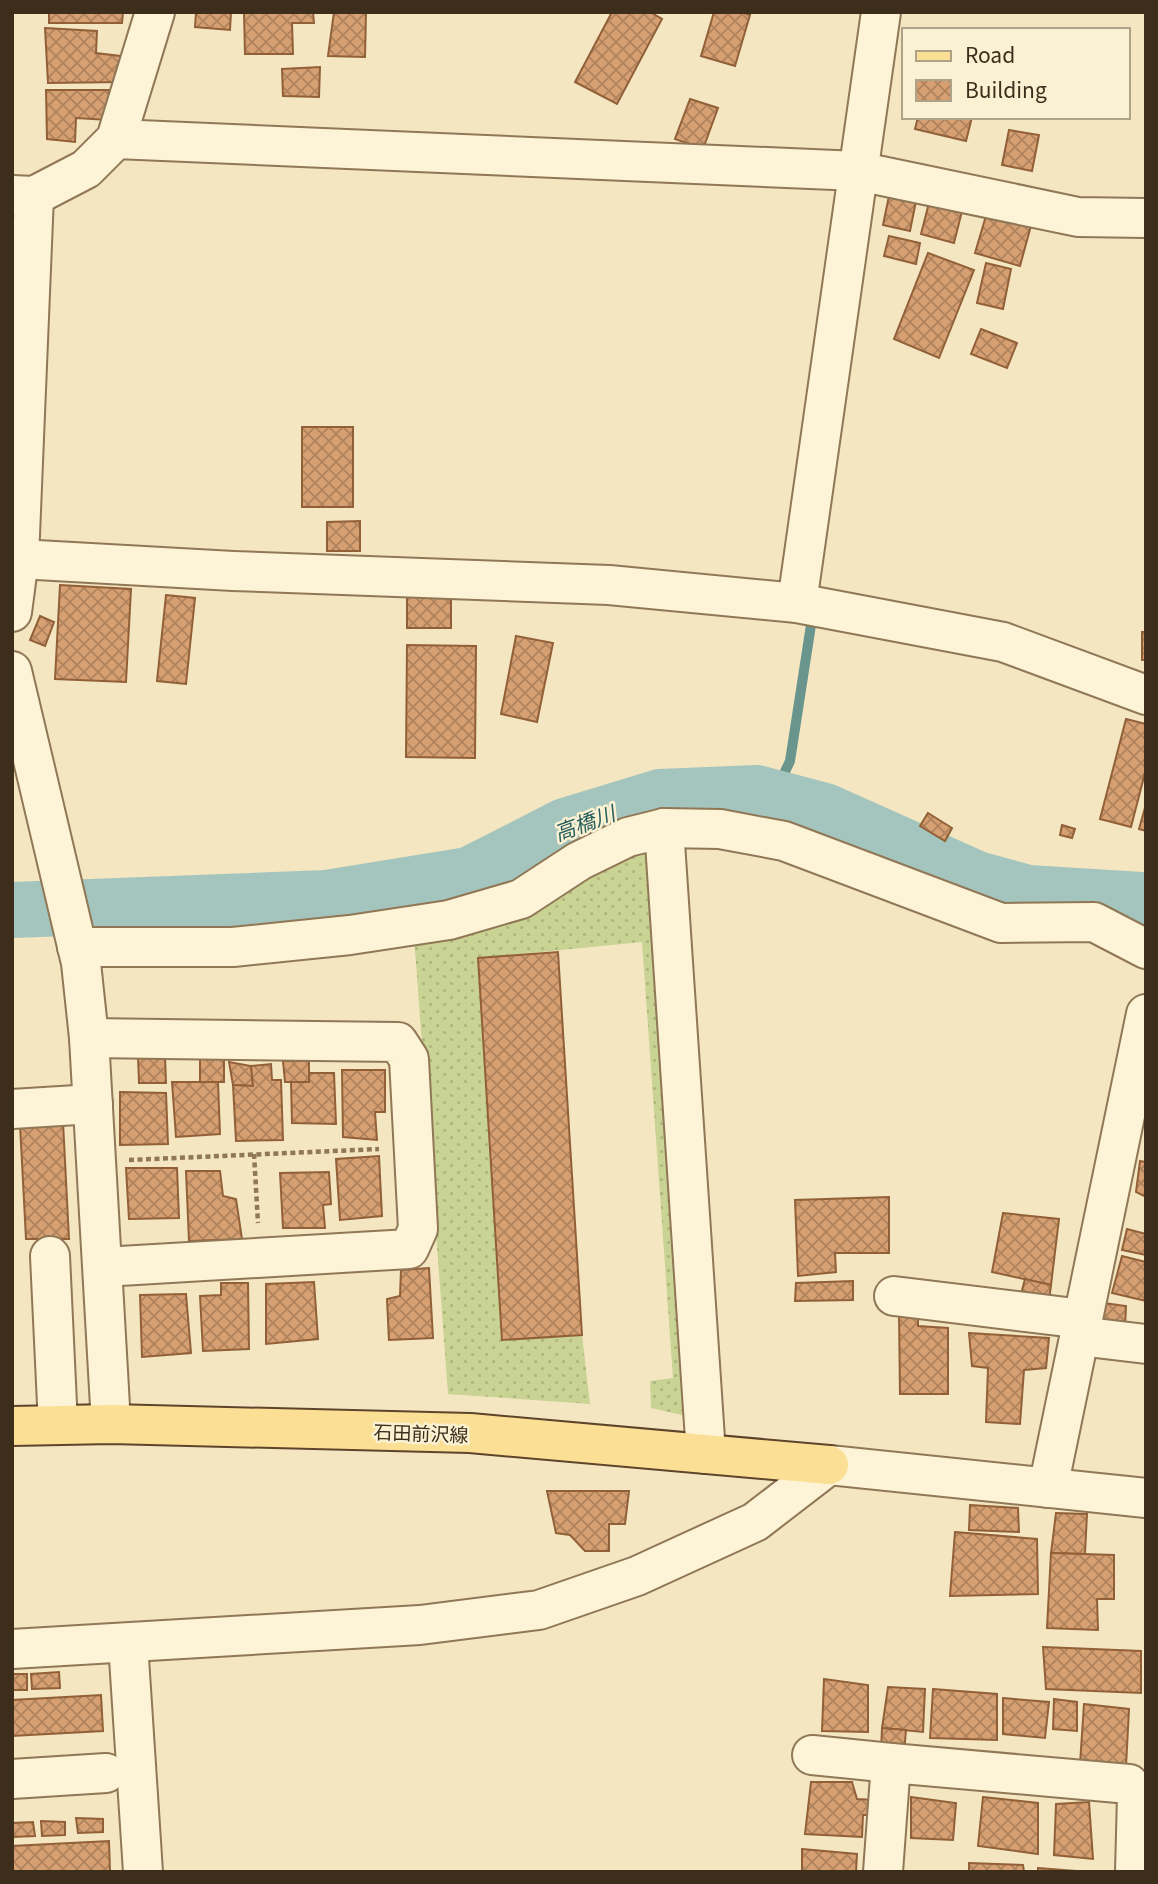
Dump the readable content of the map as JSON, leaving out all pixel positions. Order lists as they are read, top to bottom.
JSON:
{
  "streets": {
    "main road": ["石田前沢線"]
  },
  "water": ["高橋川"],
  "legend": ["Road", "Building"]
}
